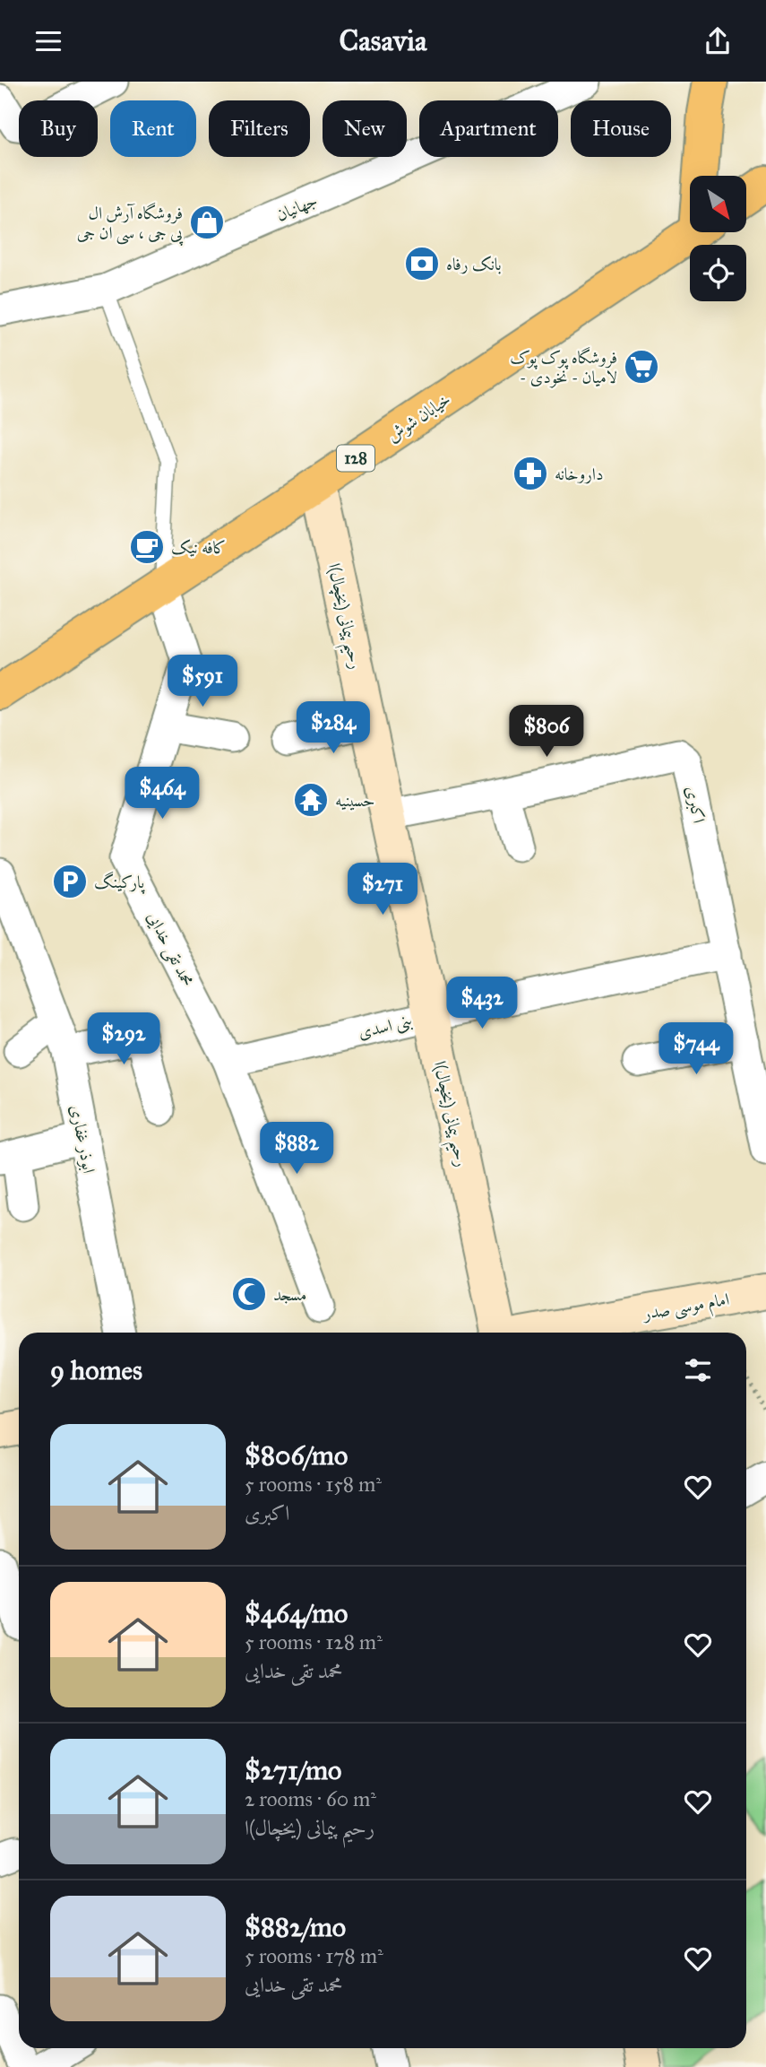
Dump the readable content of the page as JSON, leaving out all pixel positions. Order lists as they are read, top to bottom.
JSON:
{
  "streets": {
    "main road": ["خیابان شوش", "128"],
    "street": [
      "جهانیان",
      "رحیم پیمانی (یخچال)ا",
      "اکبری",
      "محمد تقی خدایی",
      "بنی اسدی",
      "ابوذر غفاری",
      "امام موسی صدر"
    ]
  },
  "crossings": [
    ["خیابان شوش", "رحیم پیمانی (یخچال)ا"],
    ["خیابان شوش", "محمد تقی خدایی"],
    ["رحیم پیمانی (یخچال)ا", "اکبری"],
    ["رحیم پیمانی (یخچال)ا", "بنی اسدی"],
    ["اکبری", "بنی اسدی"],
    ["محمد تقی خدایی", "بنی اسدی"]
  ],
  "places": {
    "shop": ["فروشگاه آرش ال پی جی ، سی ان جی"],
    "bank": ["بانک رفاه"],
    "supermarket": ["فروشگاه پوک پوک - لاميان - نخودی"],
    "pharmacy": ["داروخانه"],
    "cafe": ["کافه نیک"],
    "temple": ["حسینیه"],
    "parking": ["پارکینگ"],
    "mosque": ["مسجد"]
  },
  "north": "bottom right",
  "page": {
    "header": "Casavia",
    "chip": [
      "Buy",
      "Rent",
      "Filters",
      "New",
      "Apartment",
      "House"
    ],
    "price": [
      "$591",
      "$284",
      "$806",
      "$464",
      "$271",
      "$432",
      "$292",
      "$744",
      "$882"
    ],
    "heading": "9 homes",
    "list": [
      {
        "name": "$806/mo",
        "note": "5 rooms · 158 m² · اکبری"
      },
      {
        "name": "$464/mo",
        "note": "5 rooms · 128 m² · محمد تقی خدایی"
      },
      {
        "name": "$271/mo",
        "note": "2 rooms · 60 m² · رحیم پیمانی (یخچال)ا"
      },
      {
        "name": "$882/mo",
        "note": "5 rooms · 178 m² · محمد تقی خدایی"
      }
    ]
  }
}
